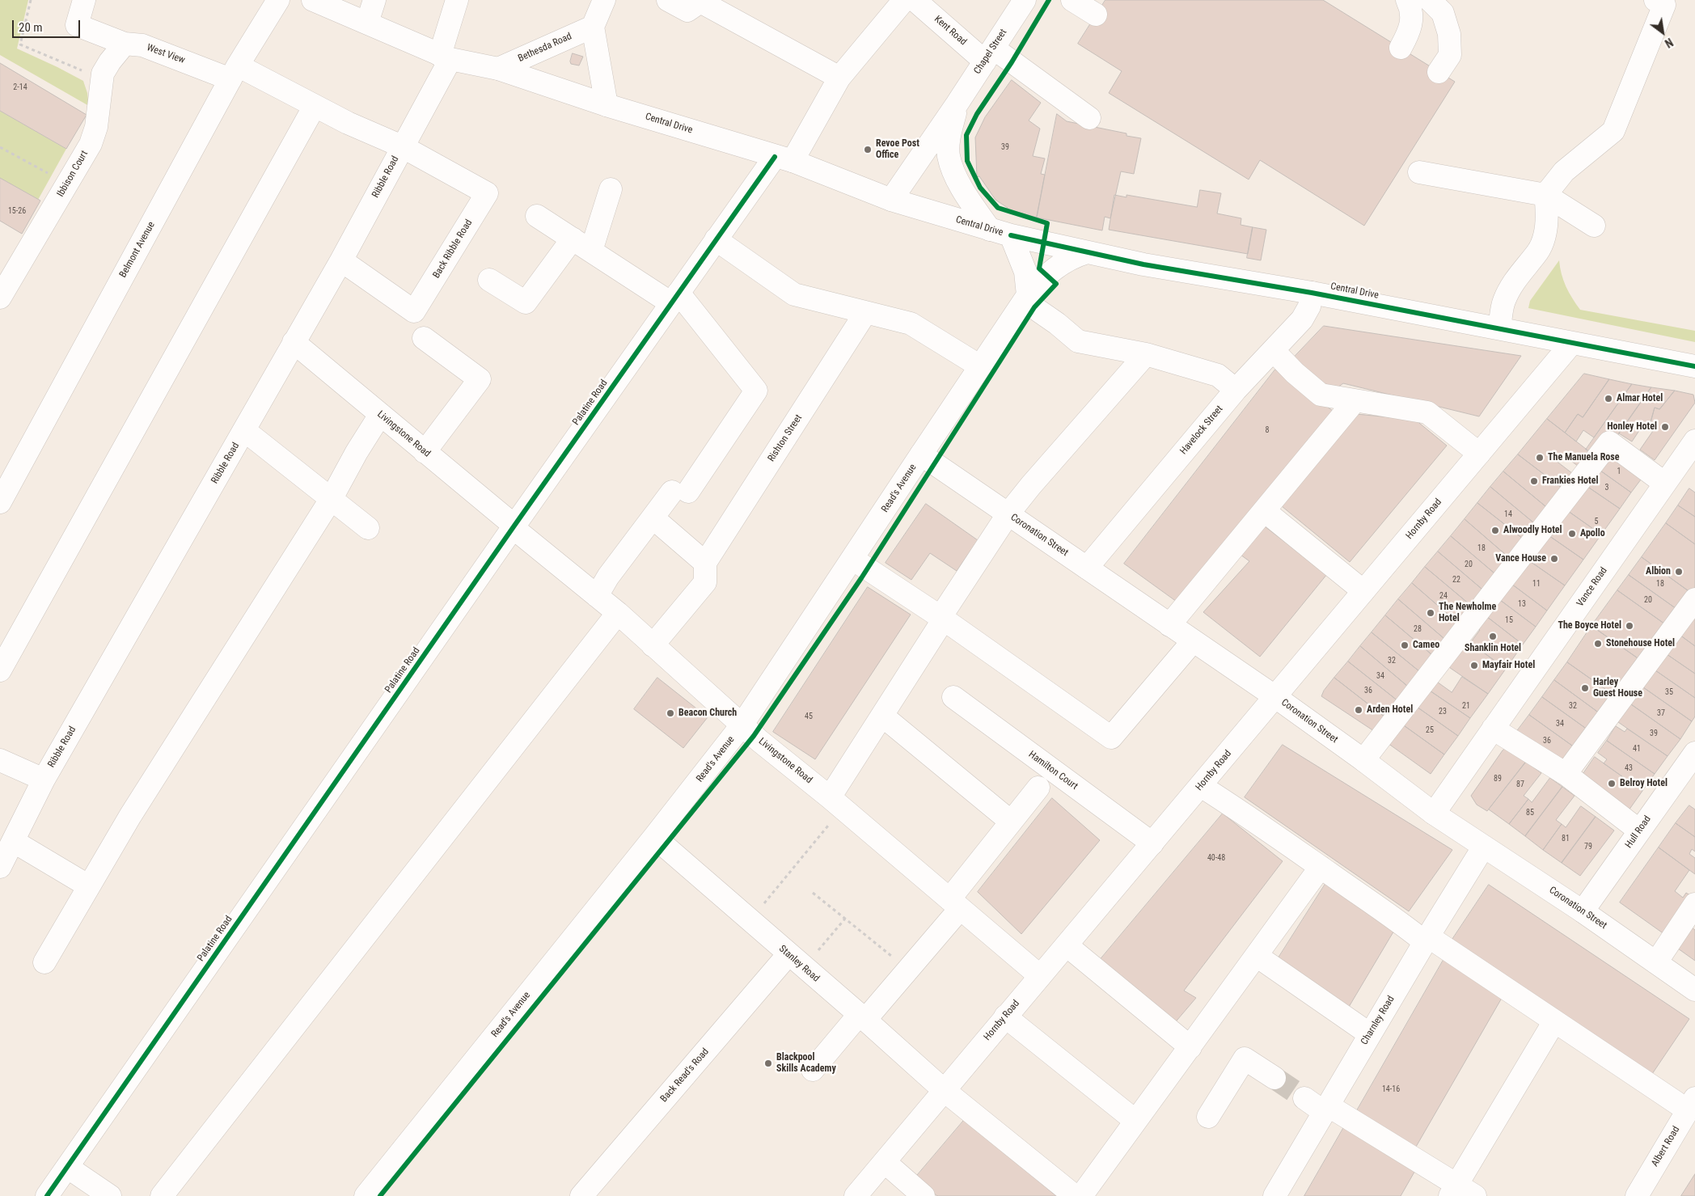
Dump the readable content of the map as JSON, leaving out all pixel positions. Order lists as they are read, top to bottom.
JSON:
{
  "streets": {
    "street": [
      "Kent Road",
      "Bethesda Road",
      "Chapel Street",
      "West View",
      "Central Drive",
      "Ibbison Court",
      "Ribble Road",
      "Back Ribble Road",
      "Belmont Avenue",
      "Palatine Road",
      "Havelock Street",
      "Livingstone Road",
      "Rishton Street",
      "Read's Avenue",
      "Hornby Road",
      "Coronation Street",
      "Vance Road",
      "Hamilton Court",
      "Hull Road",
      "Stanley Road",
      "Charnley Road",
      "Back Read's Road",
      "Albert Road"
    ]
  },
  "crossings": [
    ["Kent Road", "Chapel Street"],
    ["Bethesda Road", "Central Drive"],
    ["Chapel Street", "Central Drive"],
    ["West View", "Ibbison Court"],
    ["West View", "Ribble Road"],
    ["West View", "Back Ribble Road"],
    ["West View", "Belmont Avenue"],
    ["Central Drive", "Ribble Road"],
    ["Central Drive", "Palatine Road"],
    ["Central Drive", "Havelock Street"],
    ["Central Drive", "Read's Avenue"],
    ["Central Drive", "Hornby Road"],
    ["Ribble Road", "Back Ribble Road"],
    ["Ribble Road", "Livingstone Road"],
    ["Palatine Road", "Livingstone Road"],
    ["Havelock Street", "Coronation Street"],
    ["Livingstone Road", "Read's Avenue"],
    ["Livingstone Road", "Hornby Road"],
    ["Read's Avenue", "Coronation Street"],
    ["Read's Avenue", "Stanley Road"],
    ["Hornby Road", "Coronation Street"],
    ["Hornby Road", "Hamilton Court"],
    ["Hornby Road", "Stanley Road"],
    ["Coronation Street", "Vance Road"],
    ["Coronation Street", "Hull Road"],
    ["Coronation Street", "Charnley Road"],
    ["Stanley Road", "Back Read's Road"]
  ],
  "places": [
    "Revoe Post Office",
    "Almar Hotel",
    "Honley Hotel",
    "The Manuela Rose",
    "Frankies Hotel",
    "Alwoodly Hotel",
    "Apollo",
    "Vance House",
    "Albion",
    "The Newholme Hotel",
    "The Boyce Hotel",
    "Shanklin Hotel",
    "Stonehouse Hotel",
    "Cameo",
    "Mayfair Hotel",
    "Harley Guest House",
    "Arden Hotel",
    "Beacon Church",
    "Belroy Hotel",
    "Blackpool Skills Academy"
  ],
  "house_numbers": [
    "2-14",
    "39",
    "15-26",
    "8",
    "1",
    "3",
    "14",
    "5",
    "18",
    "20",
    "22",
    "11",
    "18",
    "24",
    "20",
    "13",
    "15",
    "28",
    "32",
    "34",
    "36",
    "35",
    "21",
    "32",
    "23",
    "37",
    "45",
    "34",
    "25",
    "39",
    "36",
    "41",
    "43",
    "89",
    "87",
    "85",
    "81",
    "79",
    "40-48",
    "14-16"
  ],
  "scale_bar": "20 m",
  "north": "bottom right"
}
